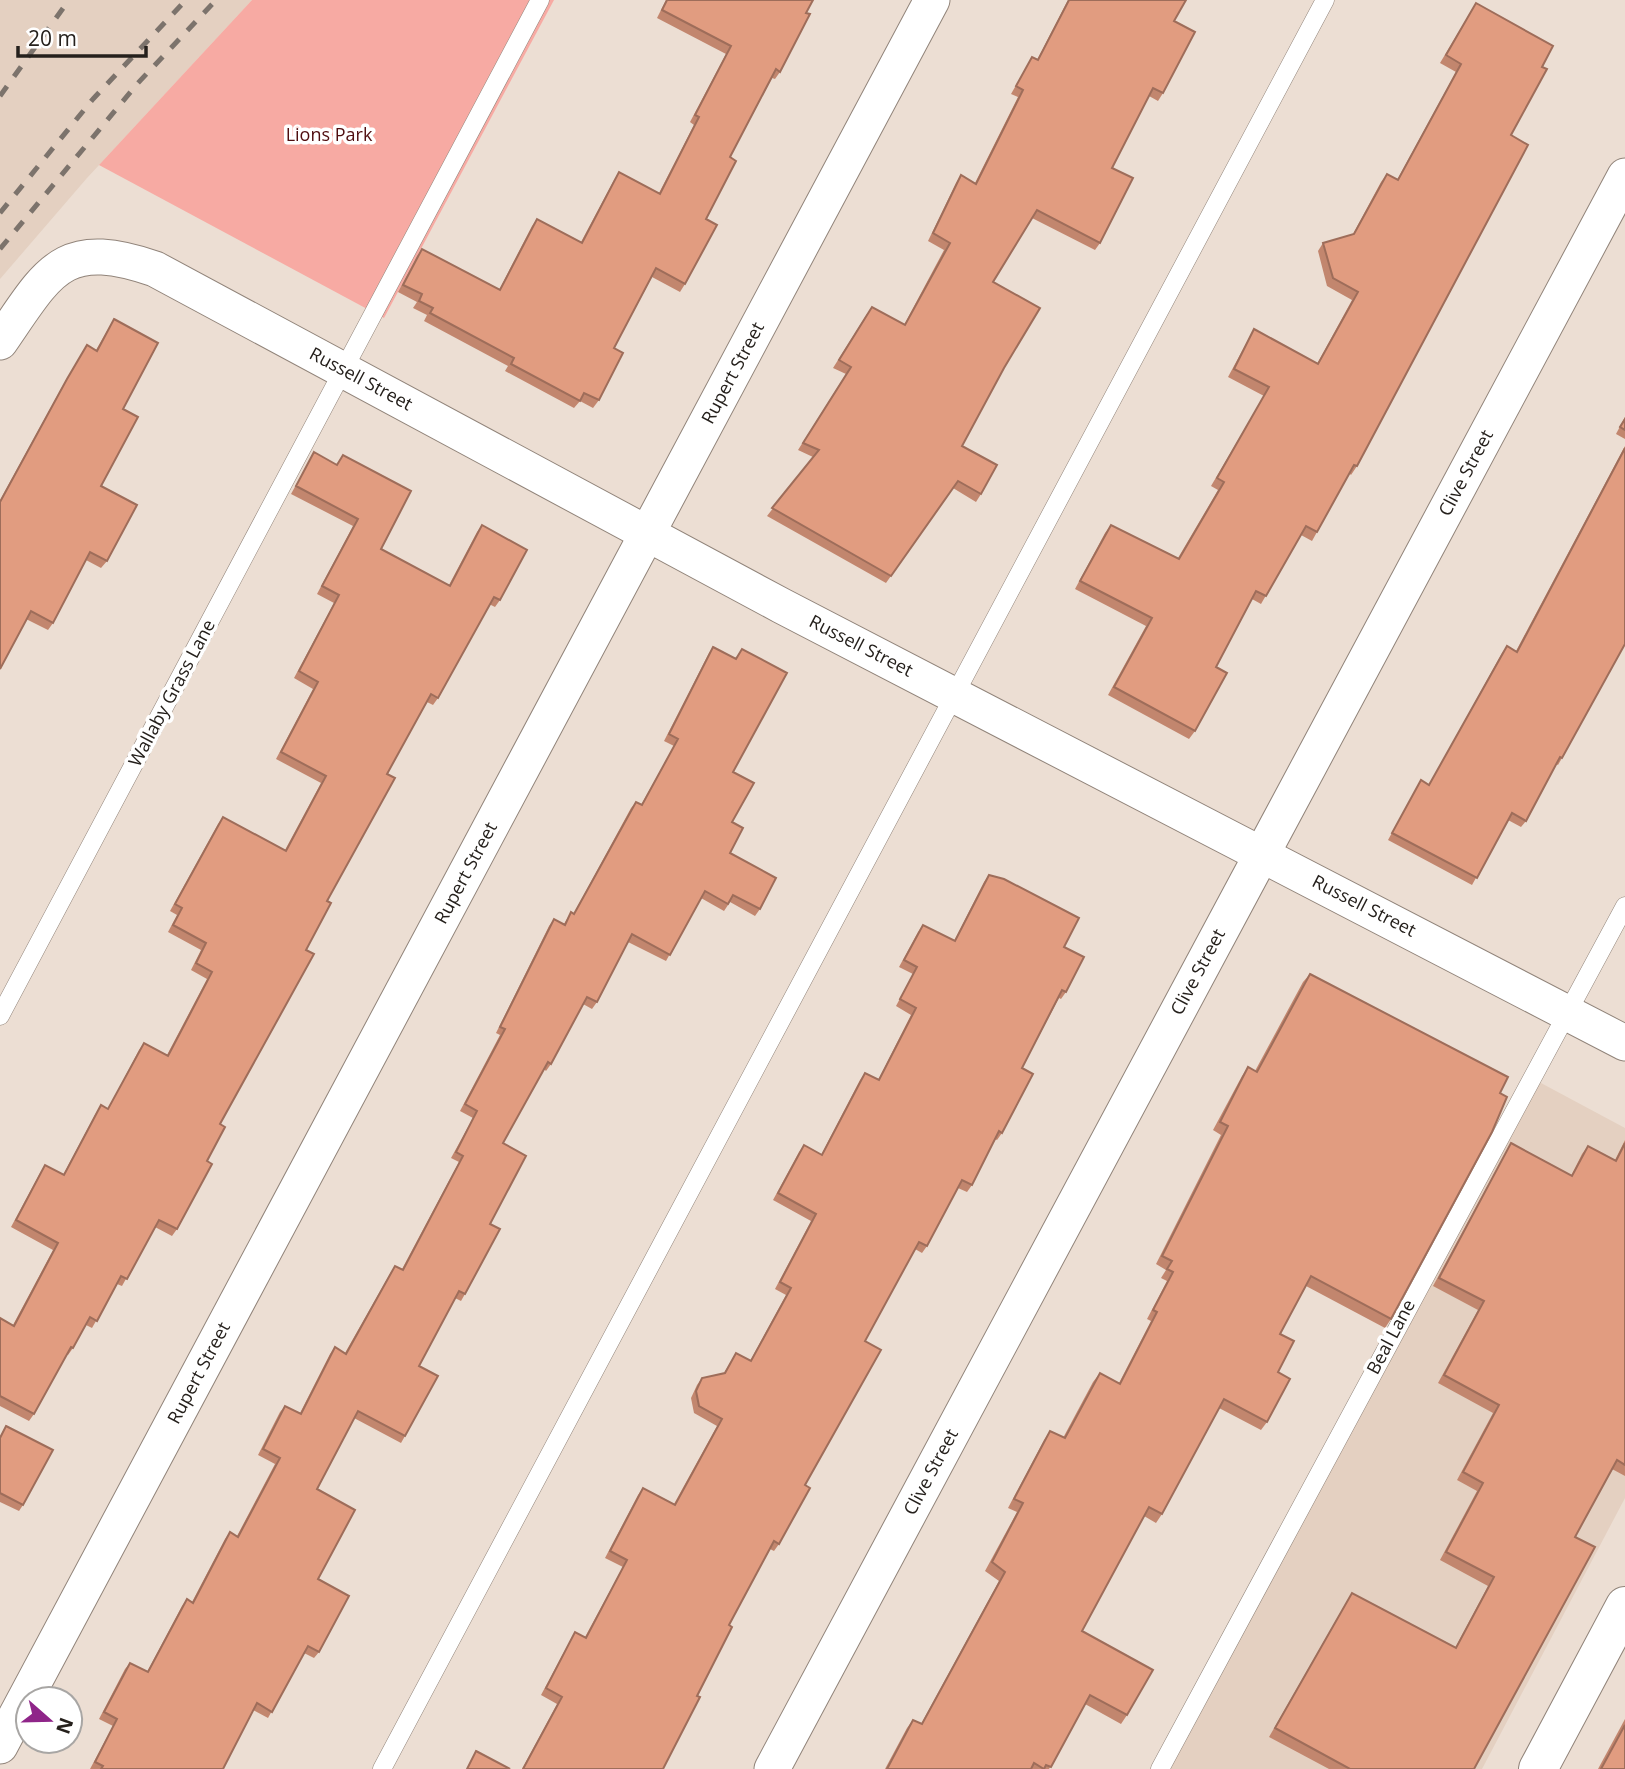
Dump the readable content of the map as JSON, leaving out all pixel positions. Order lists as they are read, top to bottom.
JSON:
{
  "streets": {
    "street": ["Rupert Street", "Russell Street", "Clive Street"],
    "lane": ["Wallaby Grass Lane", "Beal Lane"]
  },
  "crossings": [
    ["Rupert Street", "Russell Street"],
    ["Russell Street", "Clive Street"],
    ["Russell Street", "Wallaby Grass Lane"],
    ["Russell Street", "Beal Lane"]
  ],
  "parks": ["Lions Park"],
  "scale_bar": "20 m",
  "north": "right"
}
